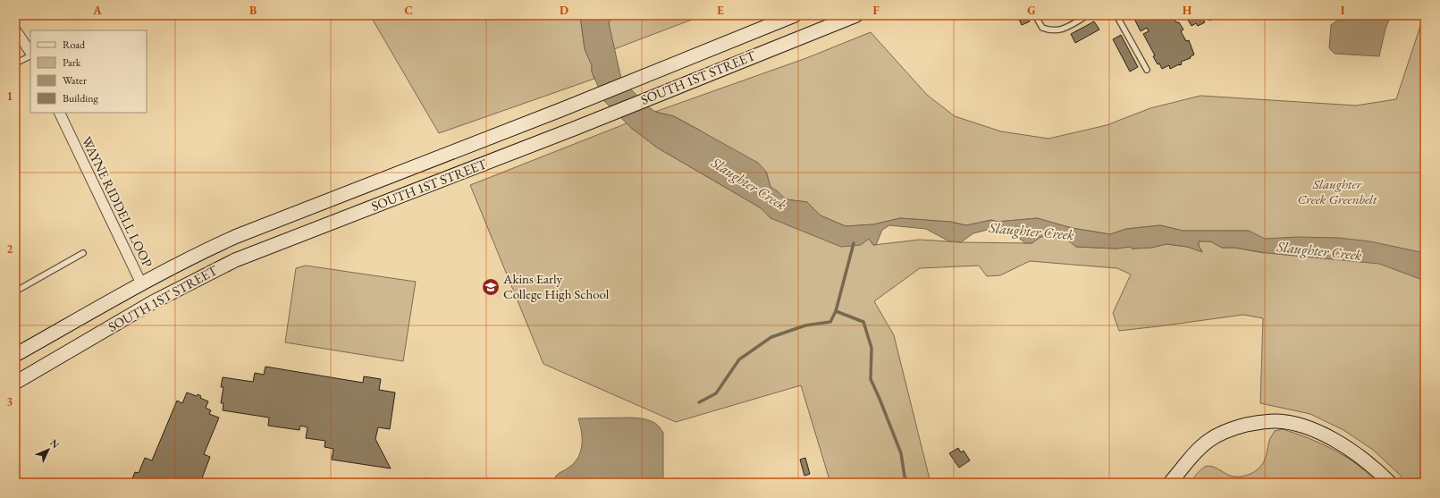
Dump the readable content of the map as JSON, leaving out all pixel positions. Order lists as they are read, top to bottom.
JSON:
{
  "streets": {
    "main road": ["SOUTH 1ST STREET"],
    "street": ["WAYNE RIDDELL LOOP"]
  },
  "crossings": [
    ["SOUTH 1ST STREET", "WAYNE RIDDELL LOOP"]
  ],
  "water": ["Slaughter Creek"],
  "parks": ["Slaughter Creek Greenbelt"],
  "places": {
    "school or university": ["Akins Early College High School"]
  },
  "legend": [
    "Road",
    "Park",
    "Water",
    "Building"
  ],
  "north": "top right",
  "grid": {
    "columns": [
      "A",
      "B",
      "C",
      "D",
      "E",
      "F",
      "G",
      "H",
      "I"
    ],
    "rows": ["1", "2", "3"]
  }
}
